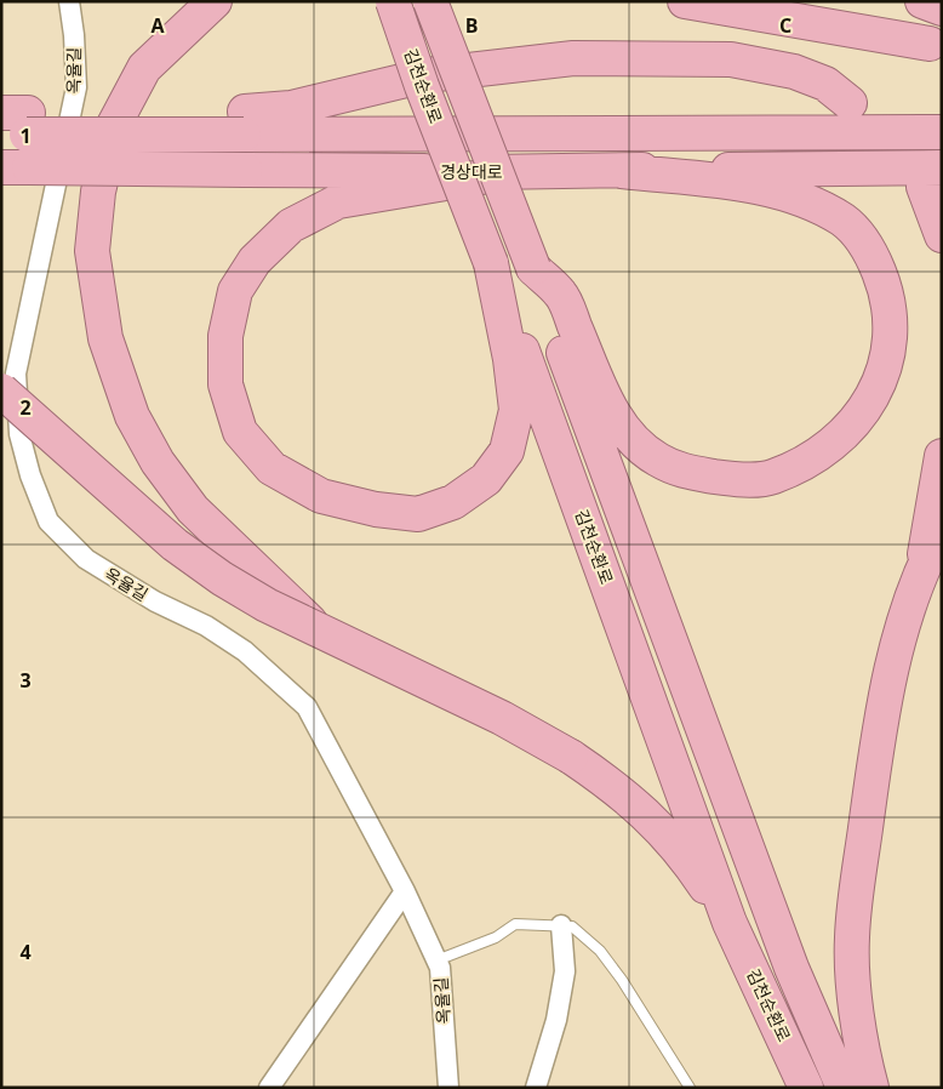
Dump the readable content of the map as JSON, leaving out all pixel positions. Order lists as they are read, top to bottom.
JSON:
{
  "streets": {
    "highway": ["김천순환로", "경상대로"],
    "street": ["옥율길"]
  },
  "grid": {
    "columns": ["A", "B", "C"],
    "rows": [
      "1",
      "2",
      "3",
      "4"
    ]
  }
}
